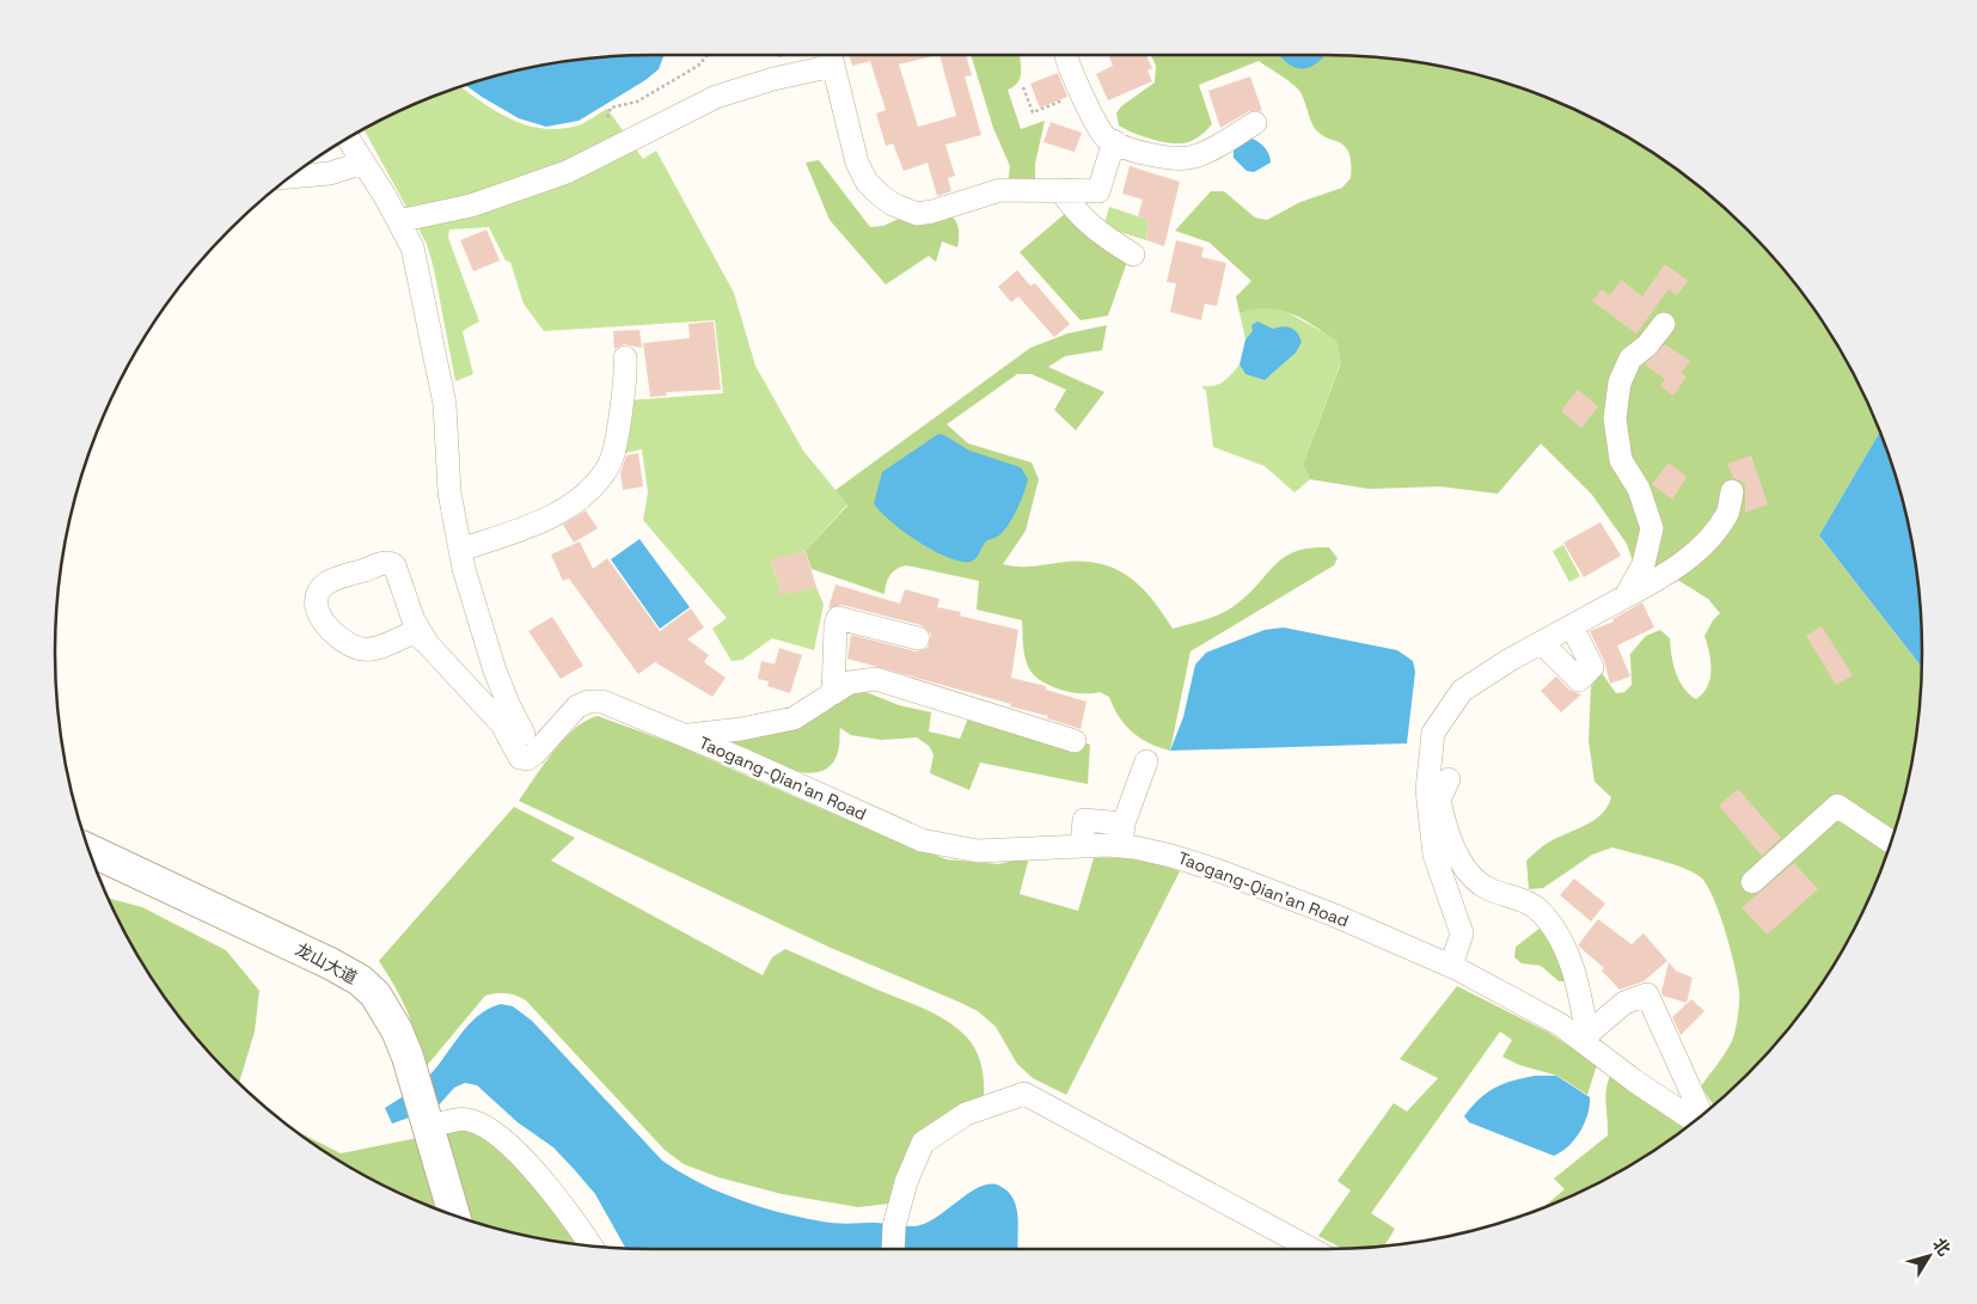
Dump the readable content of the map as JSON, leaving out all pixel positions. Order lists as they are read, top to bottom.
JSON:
{
  "streets": {
    "main road": ["龙山大道"],
    "street": ["Taogang-Qian'an Road"]
  },
  "north": "top right"
}
